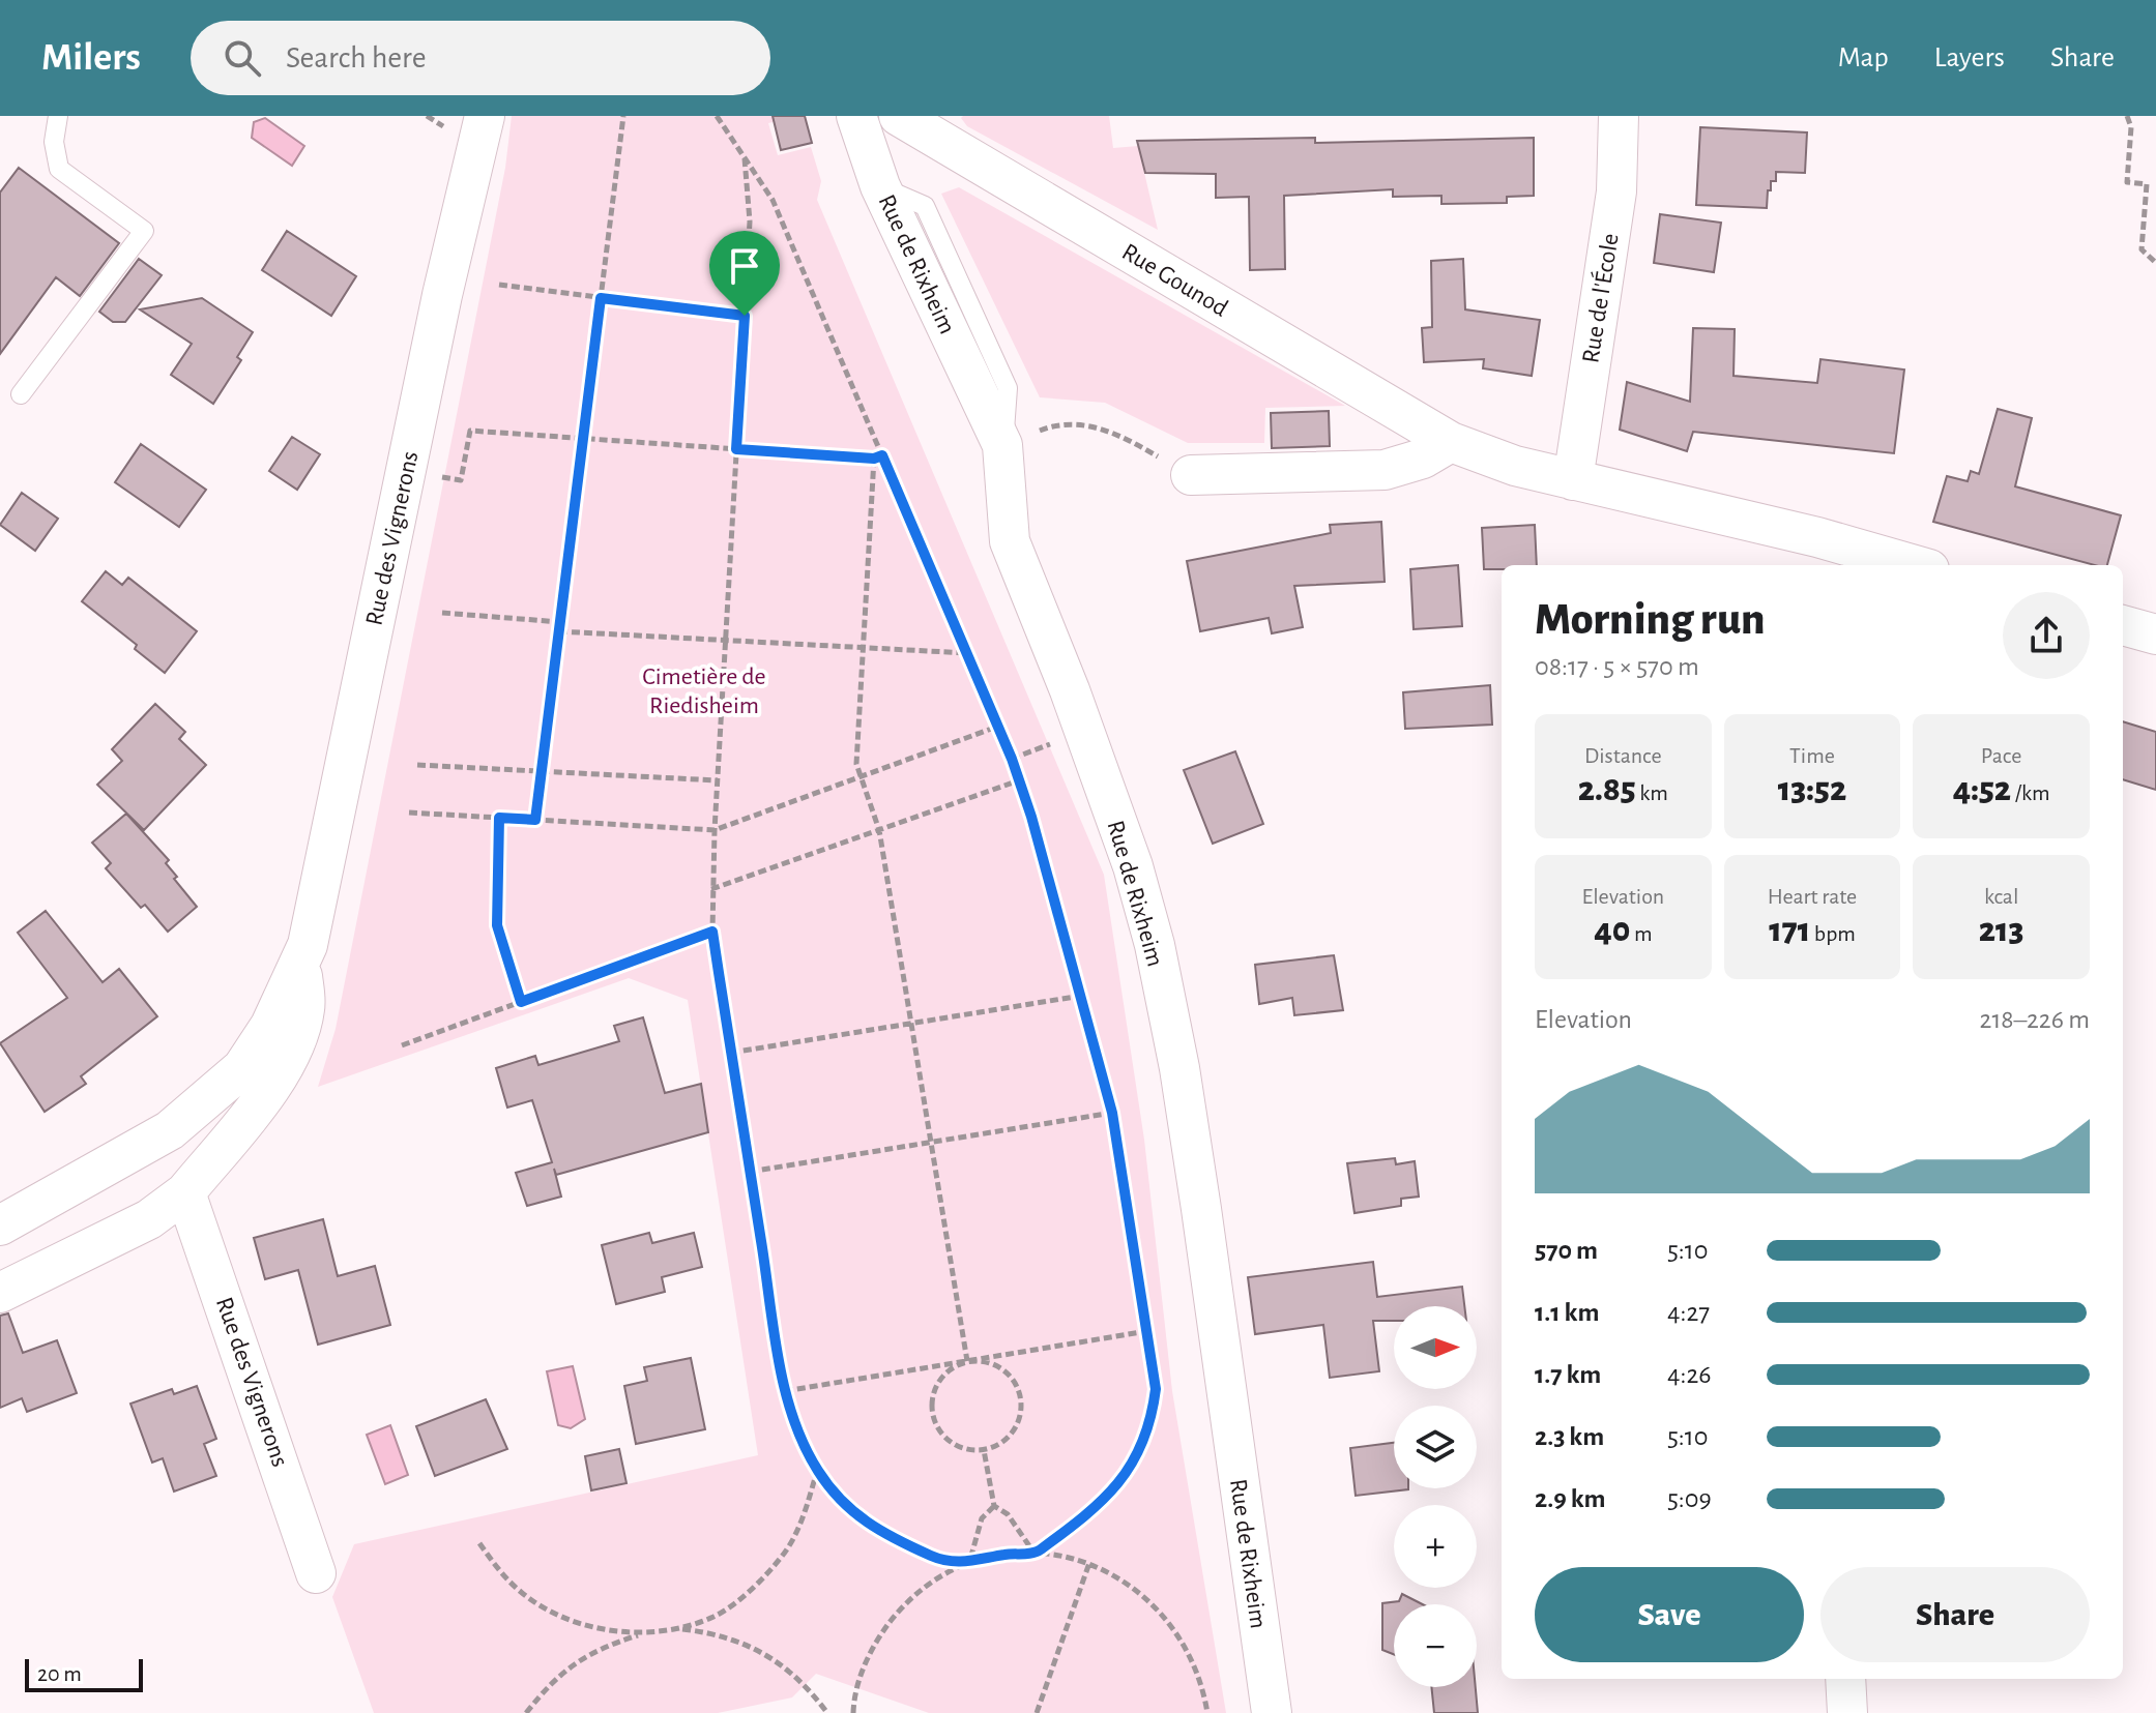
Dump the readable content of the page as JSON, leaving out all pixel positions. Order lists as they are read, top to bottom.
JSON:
{
  "streets": {
    "street": [
      "Rue de Rixheim",
      "Rue Gounod",
      "Rue de l'École",
      "Rue des Vignerons"
    ]
  },
  "crossings": [
    ["Rue Gounod", "Rue de l'École"]
  ],
  "parks": ["Cimetière de Riedisheim"],
  "scale_bar": "20 m",
  "north": "right",
  "page": {
    "header": "Milers",
    "search": "Search here",
    "nav": ["Map", "Layers", "Share"],
    "heading": ["Morning run", "08:17 · 5 × 570 m"],
    "stats": [
      ["Distance", "2.85 km"],
      ["Time", "13:52"],
      ["Pace", "4:52 /km"],
      ["Elevation", "40 m"],
      ["Heart rate", "171 bpm"],
      ["kcal", "213"]
    ],
    "chart": ["Elevation", "218–226 m"],
    "list": [
      {
        "name": "570 m",
        "note": "5:10"
      },
      {
        "name": "1.1 km",
        "note": "4:27"
      },
      {
        "name": "1.7 km",
        "note": "4:26"
      },
      {
        "name": "2.3 km",
        "note": "5:10"
      },
      {
        "name": "2.9 km",
        "note": "5:09"
      }
    ],
    "map_buttons": ["+", "−"],
    "buttons": ["Save", "Share"],
    "scale": "20 m"
  }
}
